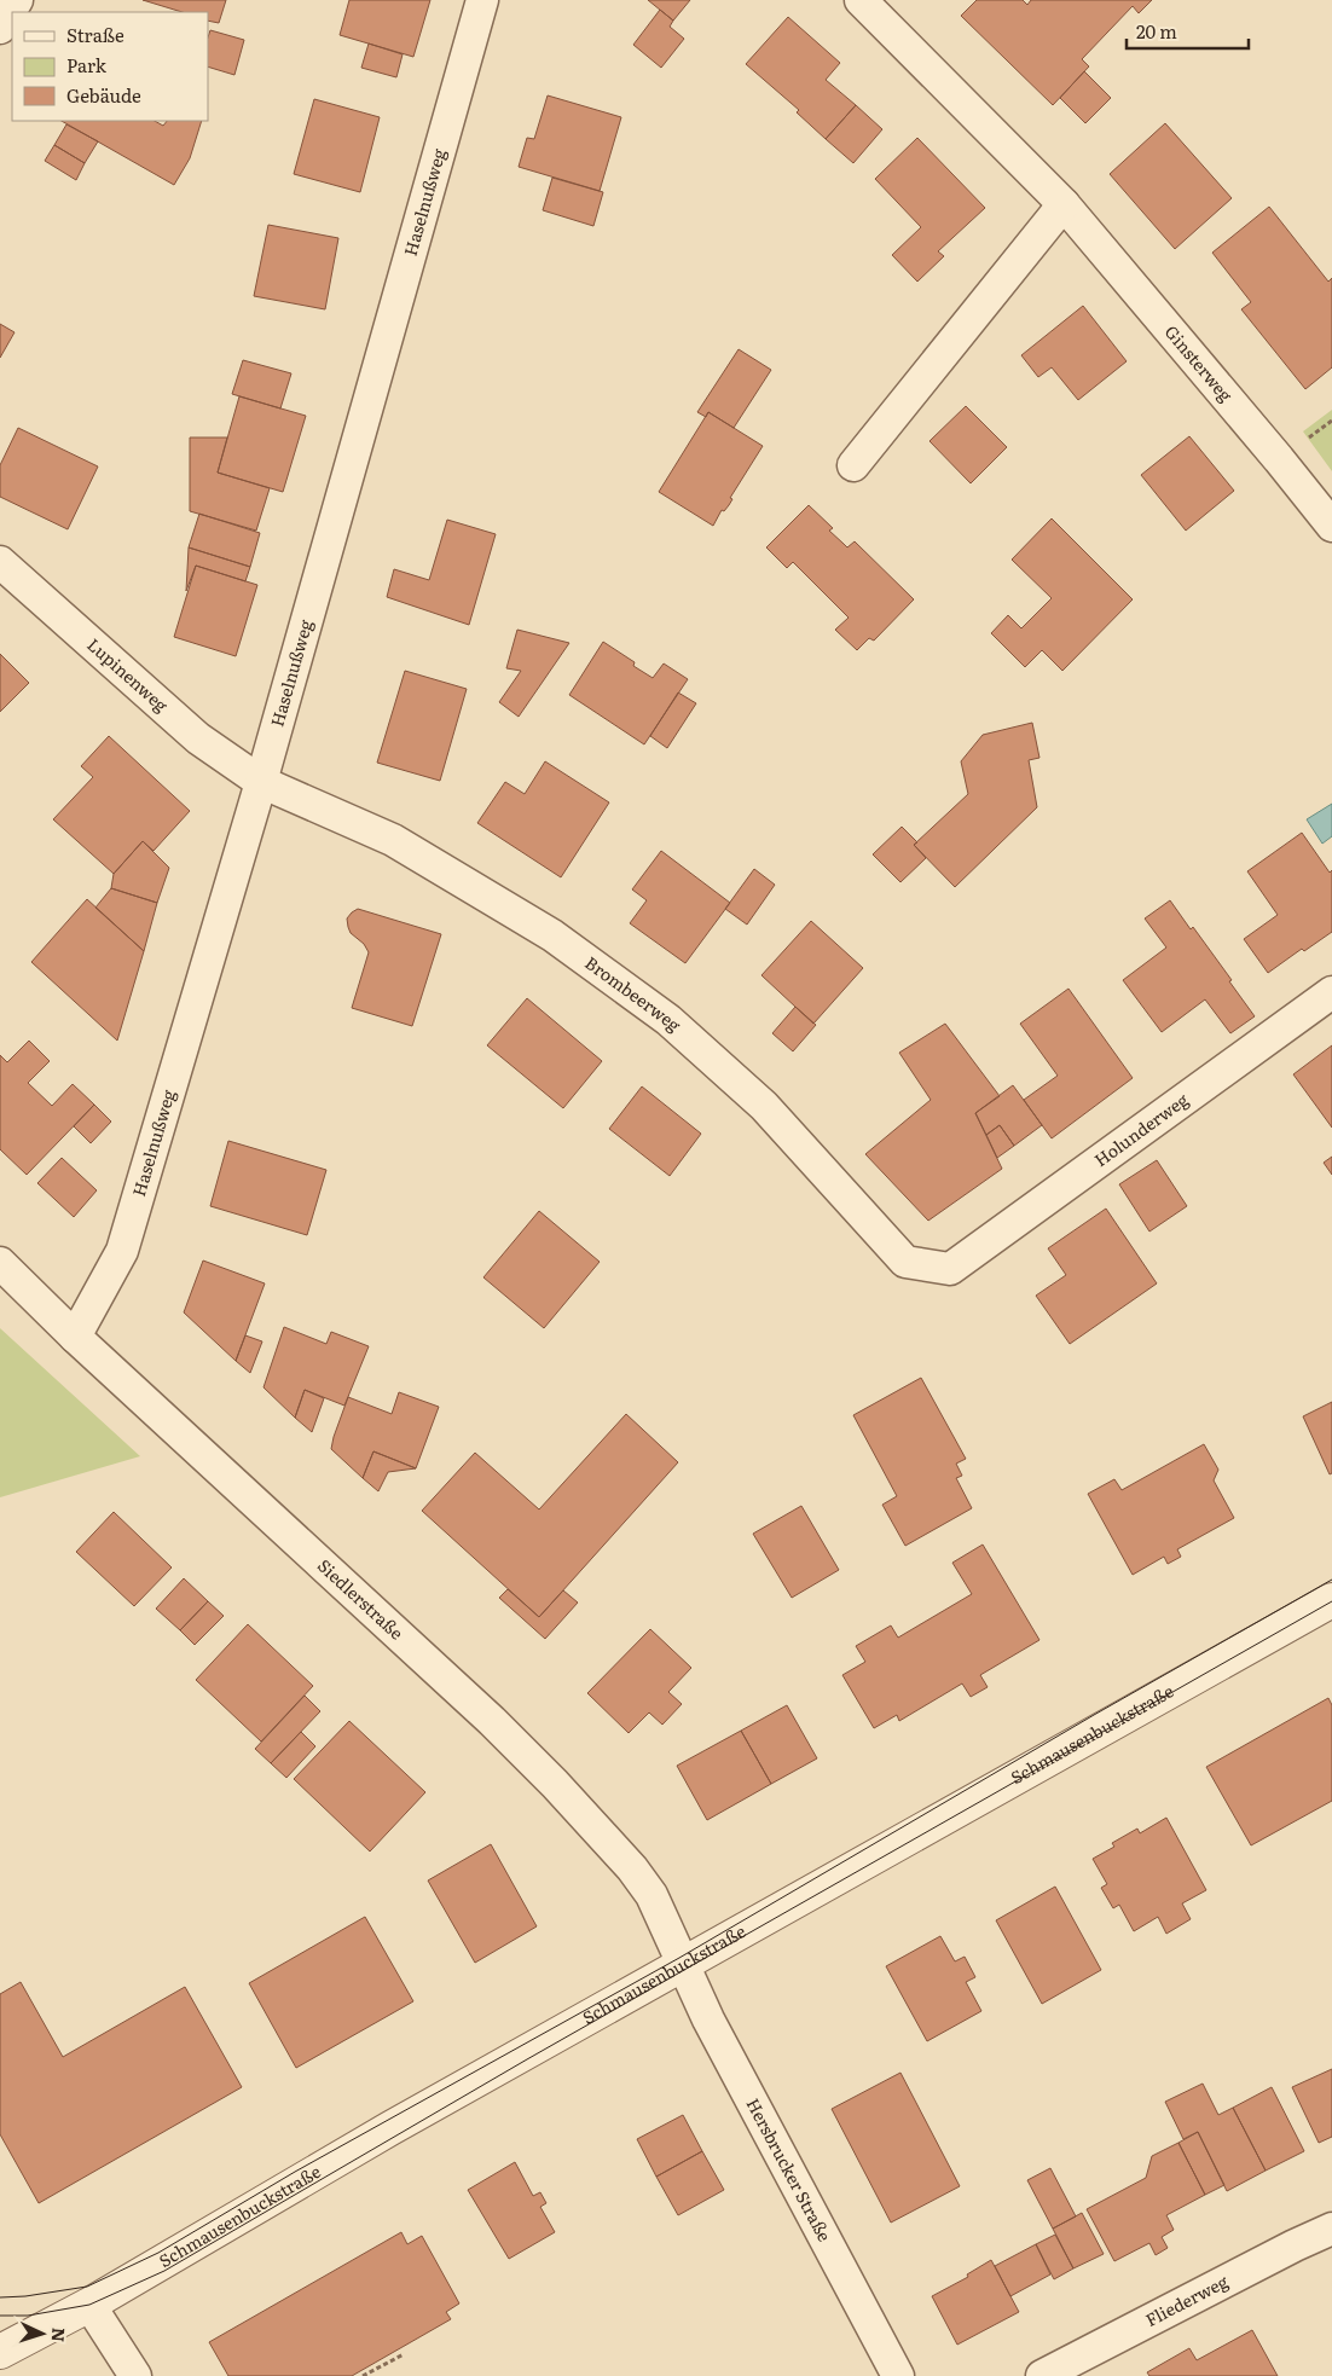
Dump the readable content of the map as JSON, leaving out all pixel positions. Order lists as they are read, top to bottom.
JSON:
{
  "streets": {
    "street": [
      "Haselnußweg",
      "Ginsterweg",
      "Lupinenweg",
      "Brombeerweg",
      "Holunderweg",
      "Siedlerstraße",
      "Schmausenbuckstraße",
      "Hersbrucker Straße",
      "Fliederweg"
    ]
  },
  "crossings": [
    ["Haselnußweg", "Lupinenweg"],
    ["Haselnußweg", "Brombeerweg"],
    ["Haselnußweg", "Siedlerstraße"],
    ["Lupinenweg", "Brombeerweg"],
    ["Brombeerweg", "Holunderweg"],
    ["Siedlerstraße", "Schmausenbuckstraße"],
    ["Siedlerstraße", "Hersbrucker Straße"],
    ["Schmausenbuckstraße", "Hersbrucker Straße"]
  ],
  "legend": ["Straße", "Park", "Gebäude"],
  "scale_bar": "20 m",
  "north": "right"
}
